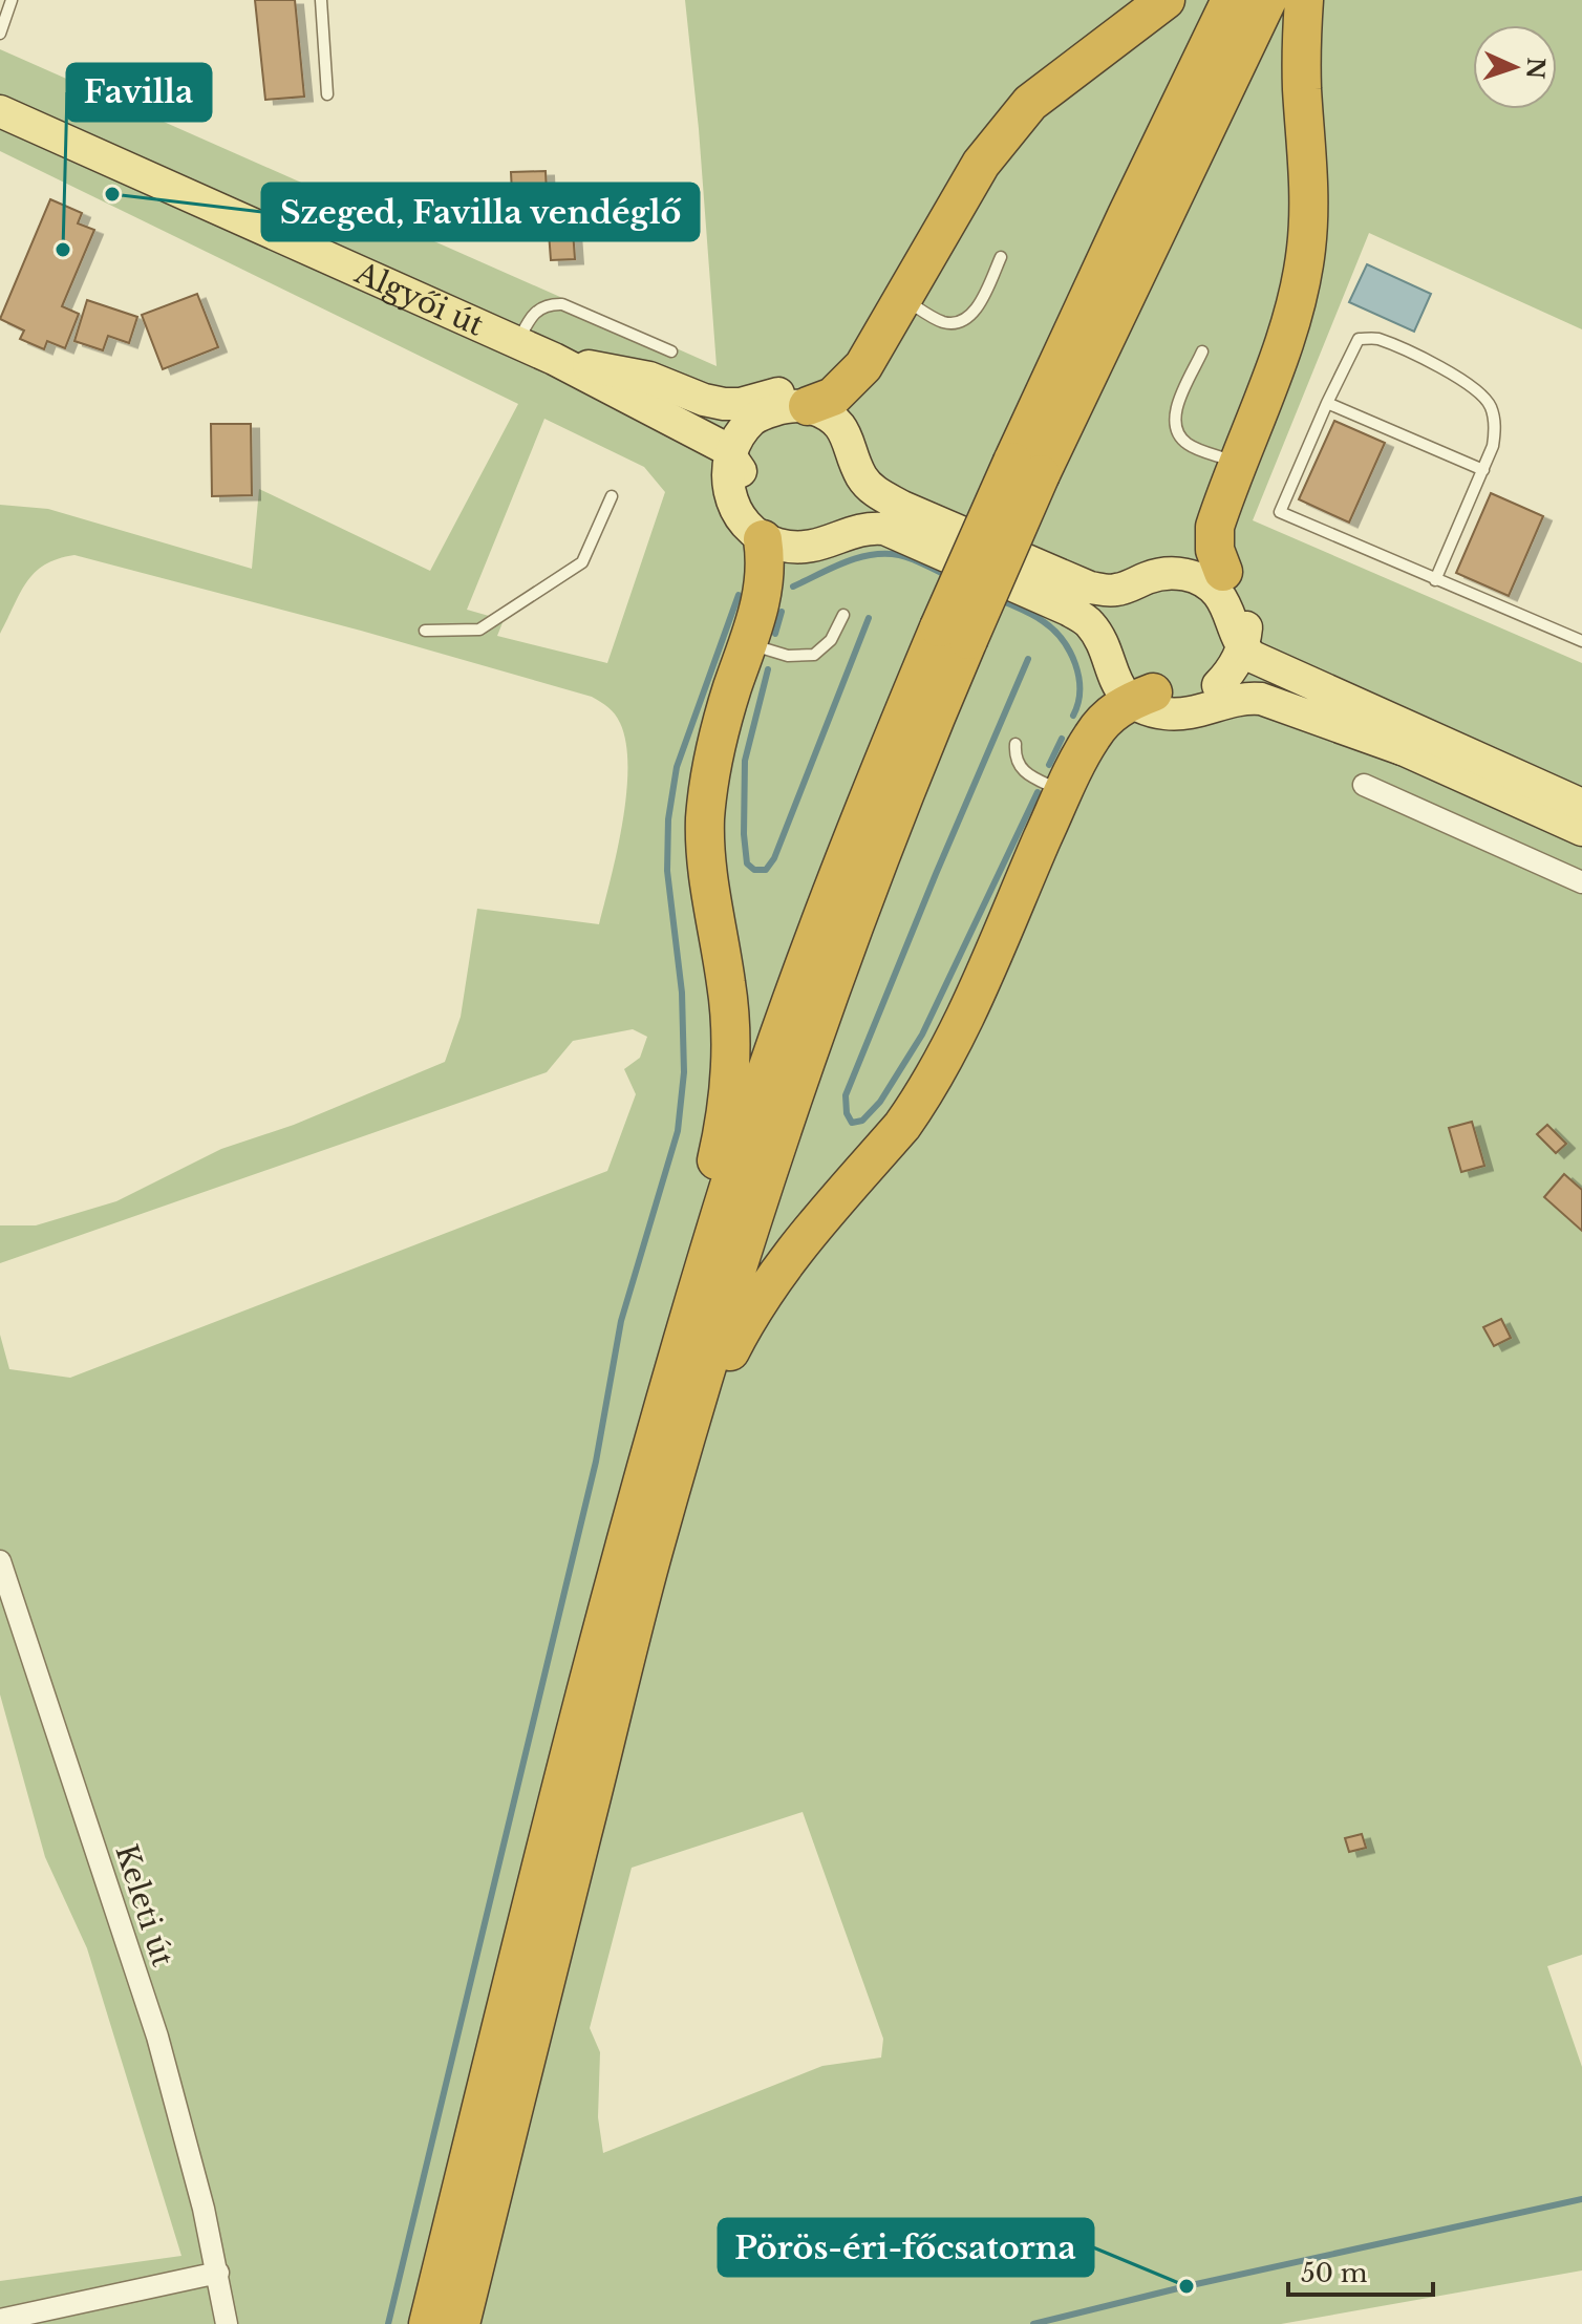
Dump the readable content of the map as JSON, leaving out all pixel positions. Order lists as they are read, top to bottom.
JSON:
{
  "streets": {
    "main road": ["Algyői út"],
    "street": ["Keleti út"]
  },
  "places": ["Szeged, Favilla vendéglő", "Favilla", "Pörös-éri-főcsatorna"],
  "scale_bar": "50 m",
  "north": "right"
}
